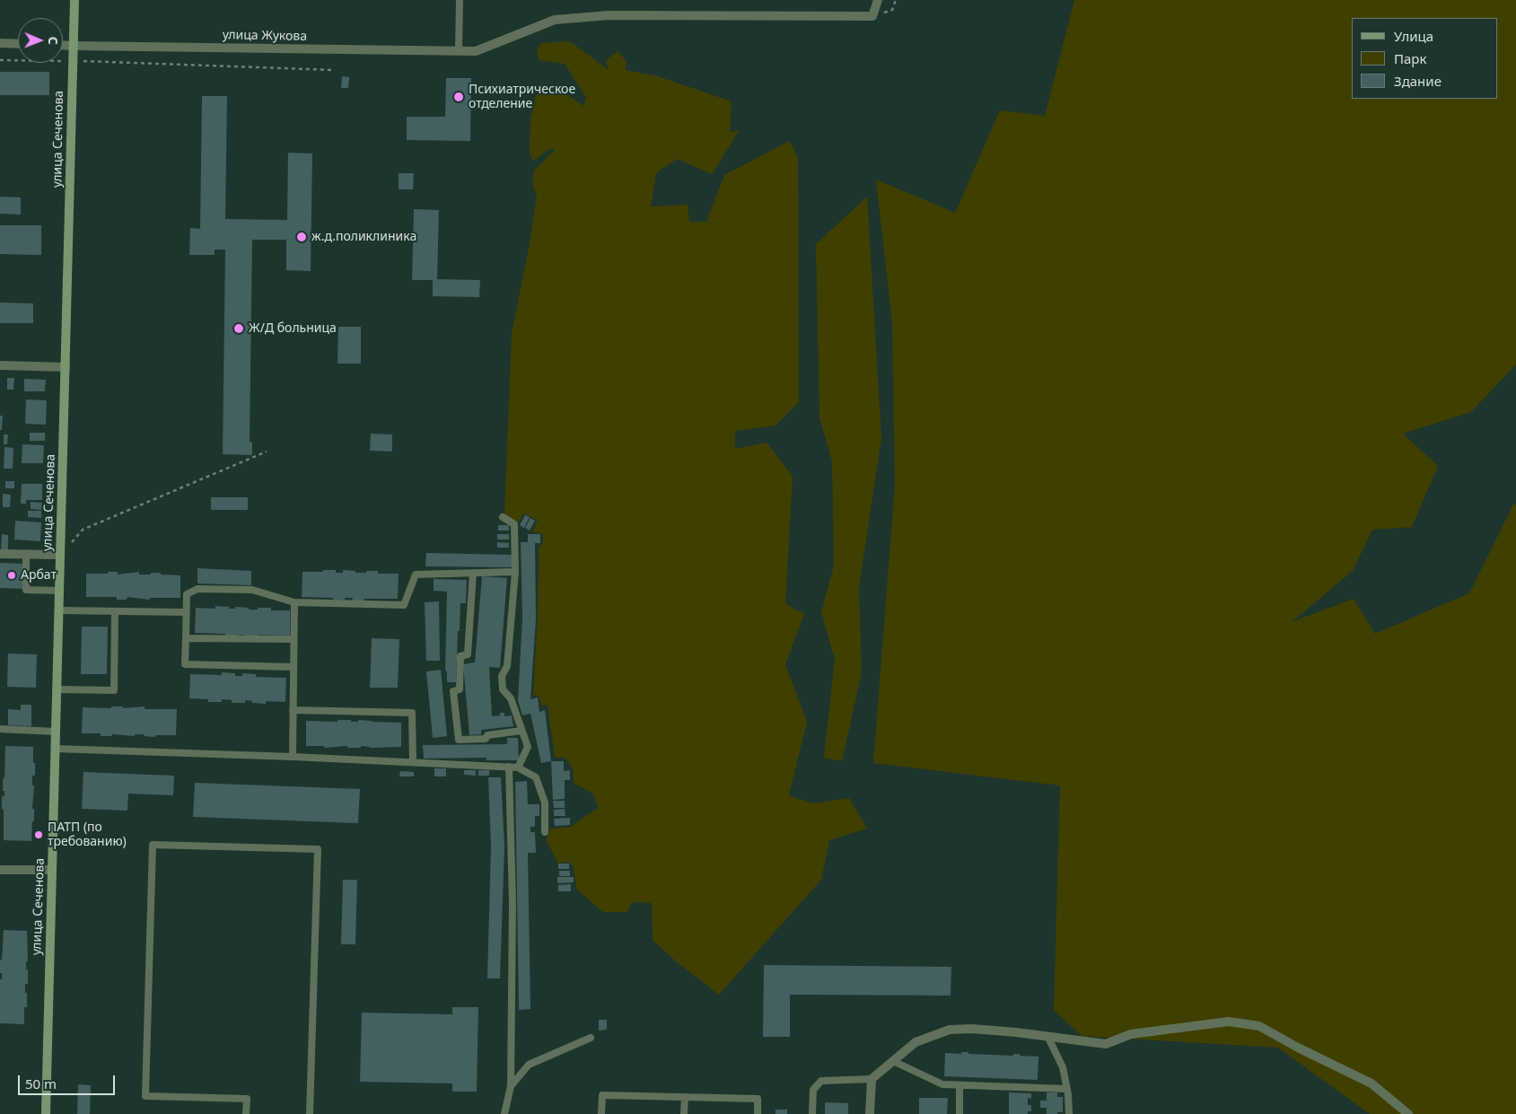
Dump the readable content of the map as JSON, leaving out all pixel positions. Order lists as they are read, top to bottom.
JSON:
{
  "streets": {
    "main road": ["улица Сеченова"],
    "street": ["улица Жукова"]
  },
  "crossings": [
    ["улица Жукова", "улица Сеченова"]
  ],
  "places": [
    "Психиатрическое отделение",
    "ж.д.поликлиника",
    "Ж/Д больница",
    "Арбат",
    "ПАТП (по требованию)"
  ],
  "legend": ["Улица", "Парк", "Здание"],
  "scale_bar": "50 m",
  "north": "right"
}
